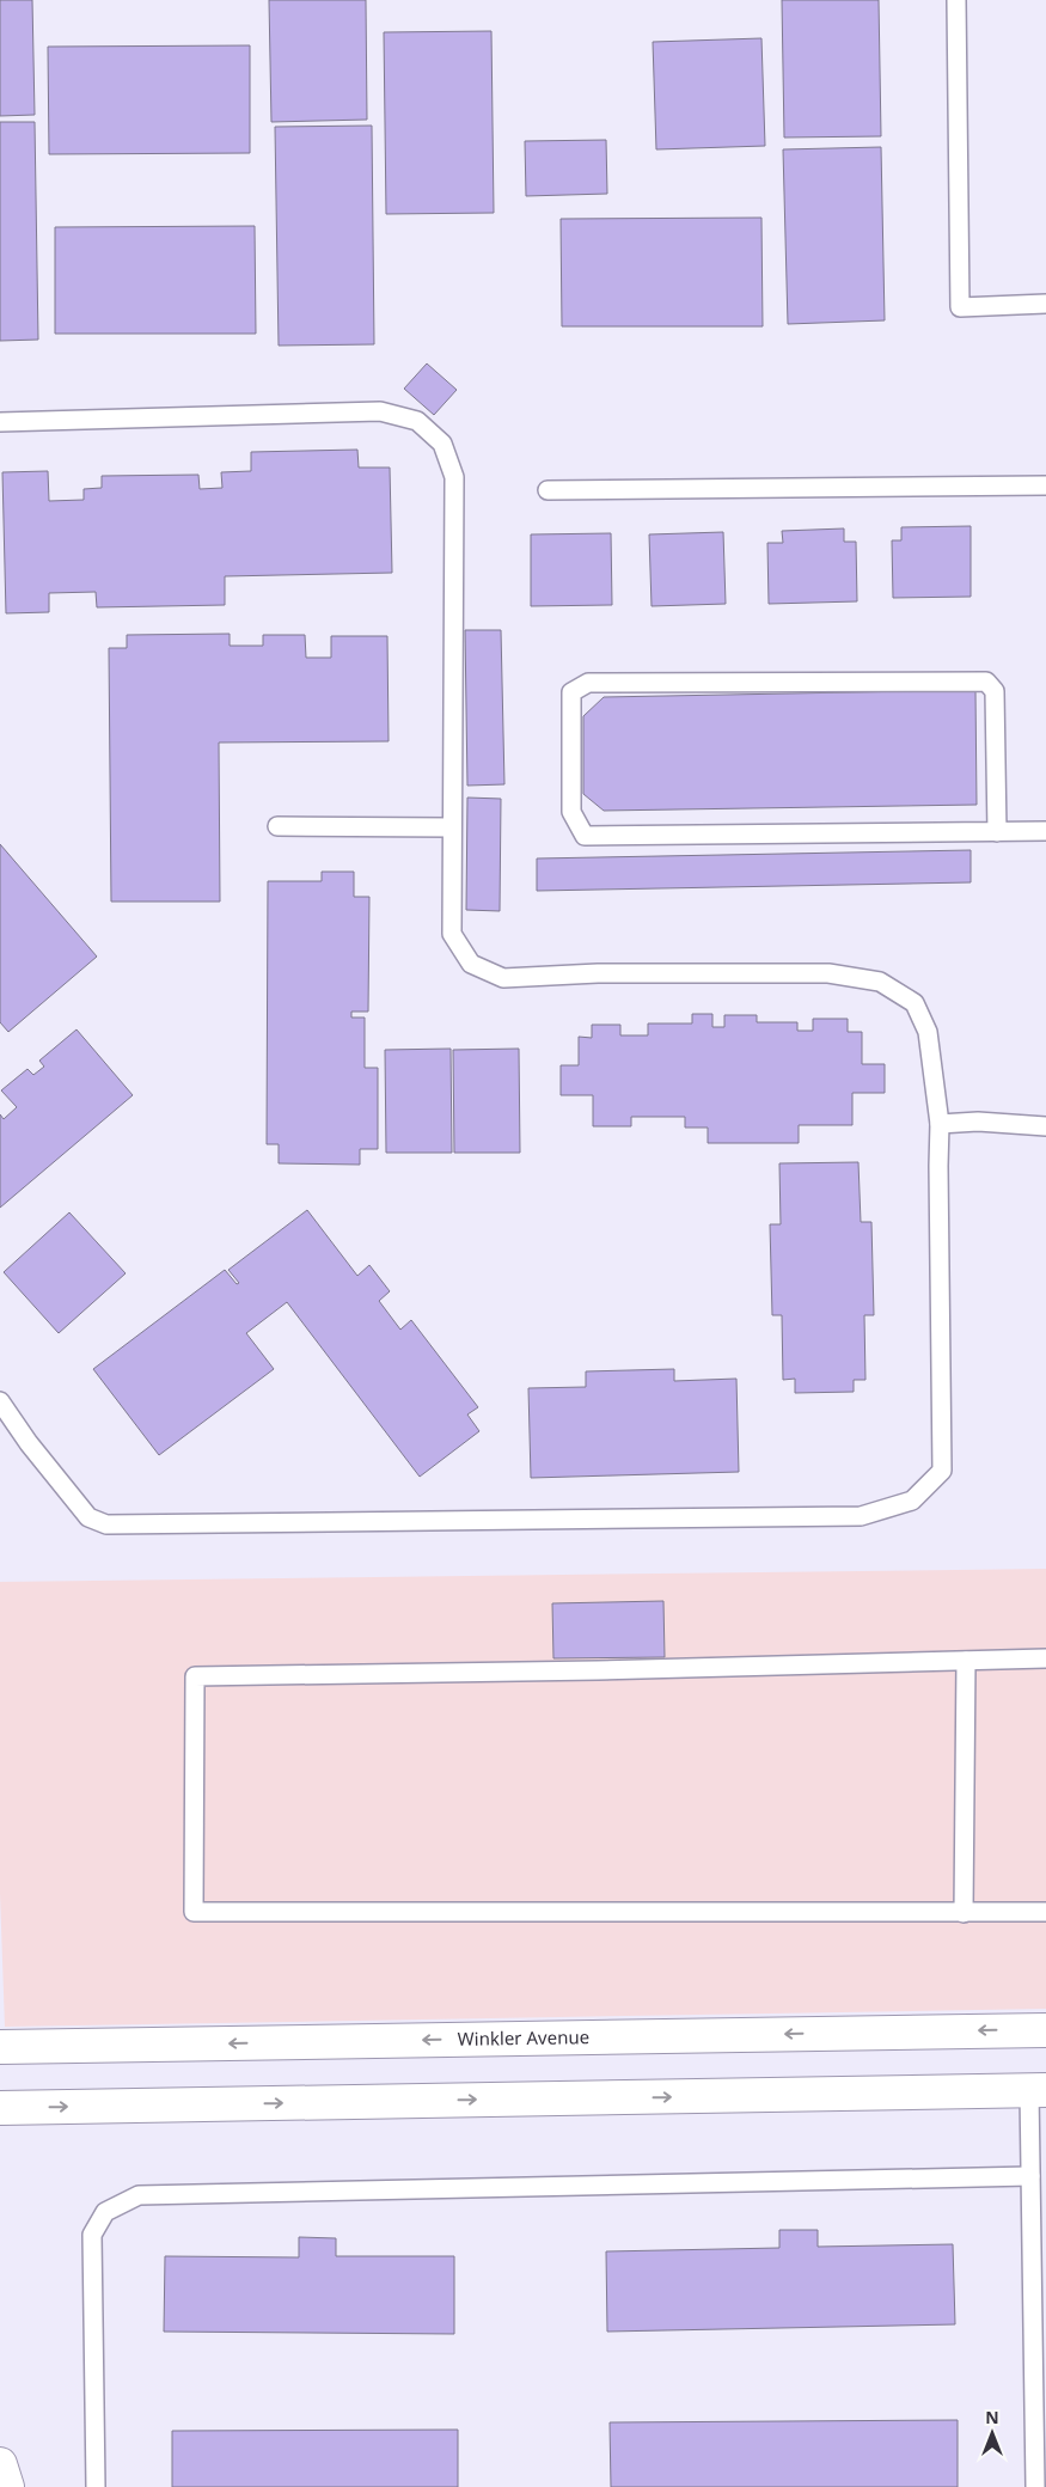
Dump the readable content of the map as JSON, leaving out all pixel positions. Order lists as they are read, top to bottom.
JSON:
{
  "streets": {
    "street": ["Winkler Avenue"]
  },
  "north": "top"
}
